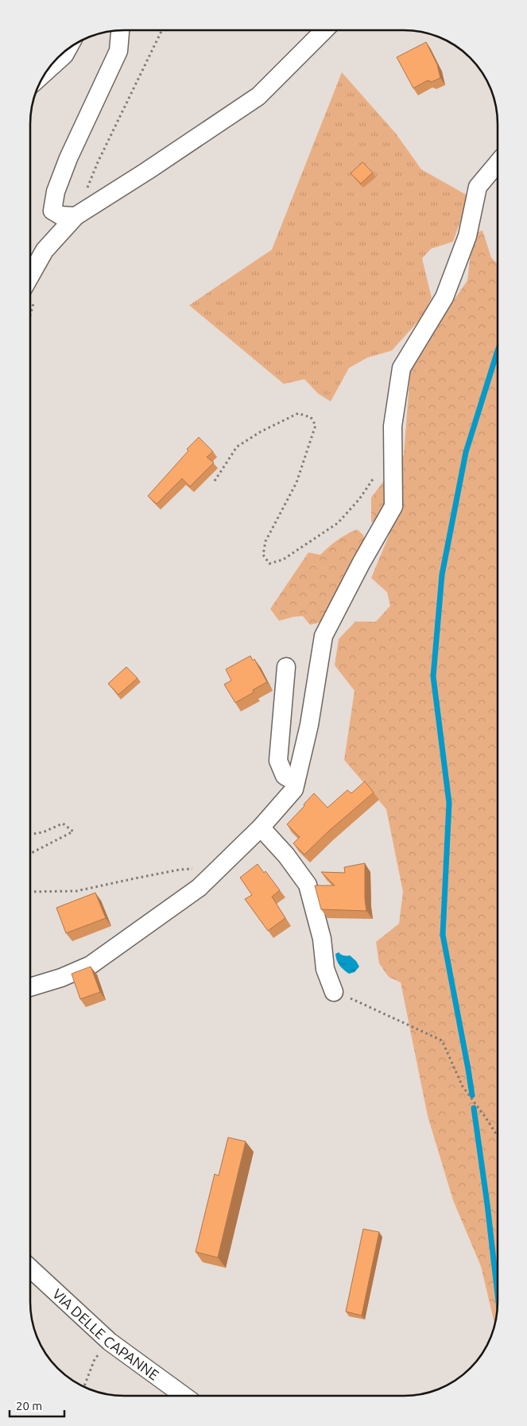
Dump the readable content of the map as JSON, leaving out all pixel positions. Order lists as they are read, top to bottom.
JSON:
{
  "streets": {
    "street": ["VIA DELLE CAPANNE"]
  },
  "scale_bar": "20 m"
}
